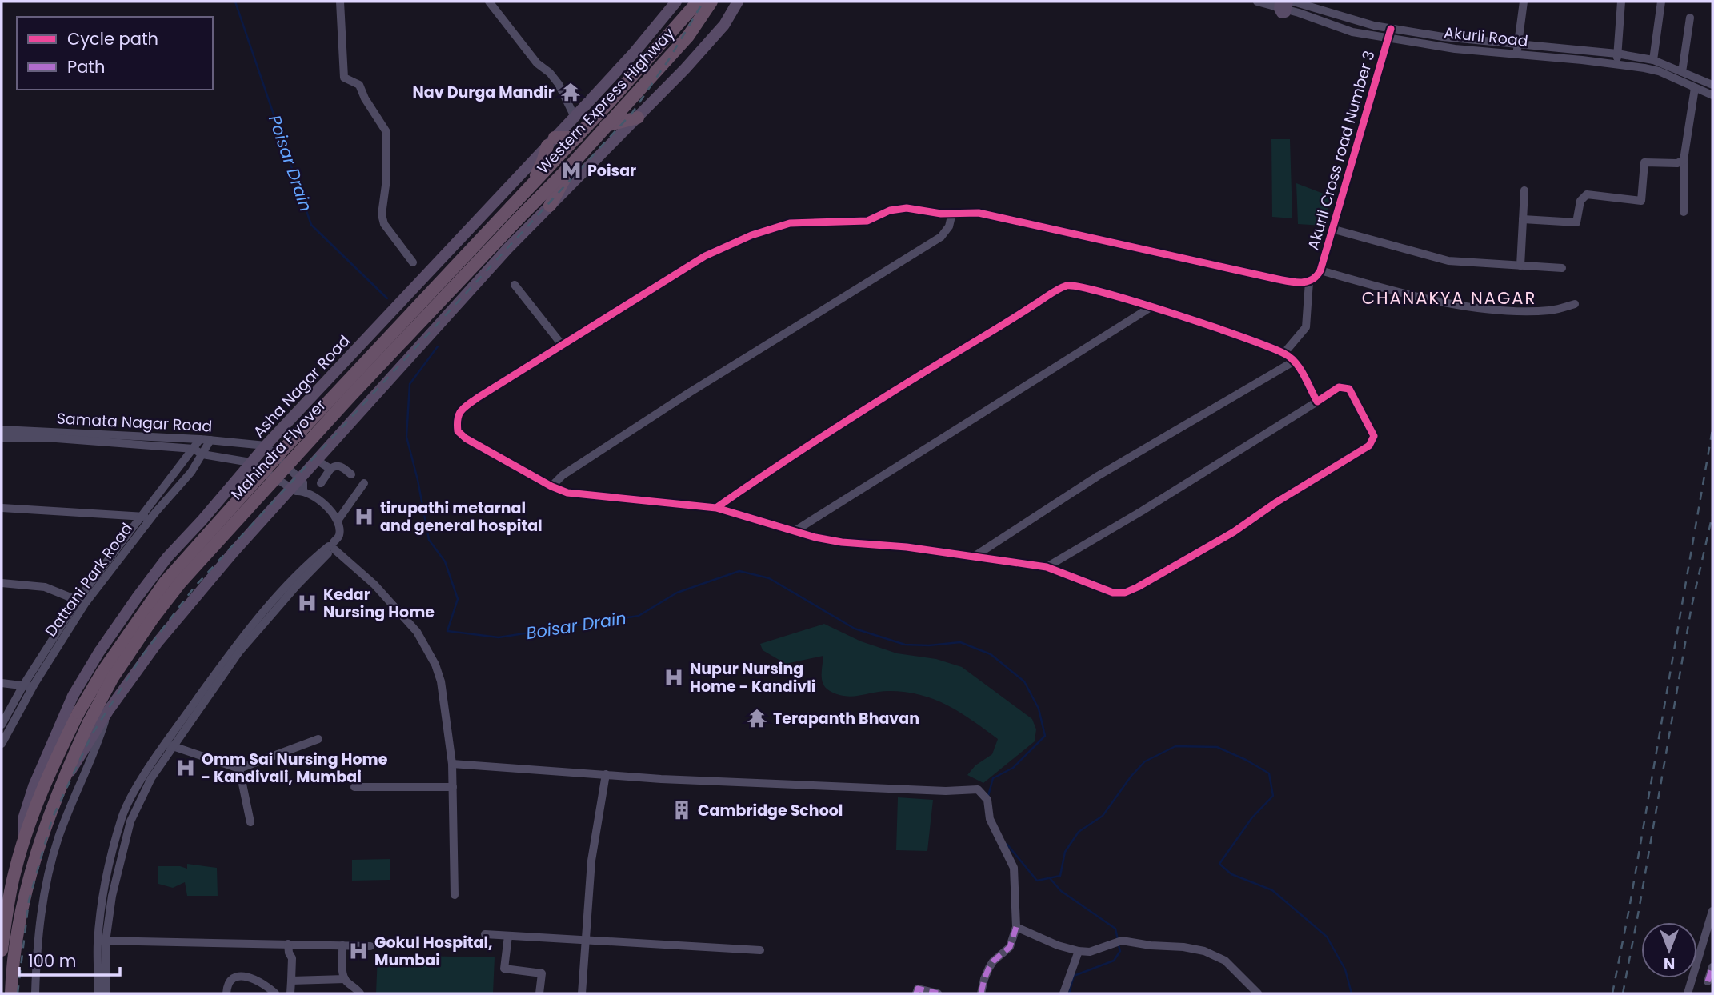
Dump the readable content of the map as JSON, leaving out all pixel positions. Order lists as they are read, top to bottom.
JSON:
{
  "streets": {
    "highway": ["Western Express Highway", "Mahindra Flyover"],
    "main road": ["Asha Nagar Road"],
    "street": [
      "Akurli Road",
      "Akurli Cross road Number 3",
      "Samata Nagar Road",
      "Dattani Park Road"
    ]
  },
  "crossings": [
    ["Akurli Road", "Akurli Cross road Number 3"],
    ["Western Express Highway", "Mahindra Flyover"],
    ["Asha Nagar Road", "Samata Nagar Road"],
    ["Asha Nagar Road", "Mahindra Flyover"],
    ["Samata Nagar Road", "Dattani Park Road"]
  ],
  "districts": ["CHANAKYA NAGAR"],
  "water": ["Poisar Drain", "Boisar Drain"],
  "places": {
    "temple": ["Nav Durga Mandir", "Terapanth Bhavan"],
    "metro station": ["Poisar"],
    "hospital": [
      "tirupathi metarnal and general hospital",
      "Kedar Nursing Home",
      "Nupur Nursing Home - Kandivli",
      "Omm Sai Nursing Home - Kandivali, Mumbai",
      "Gokul Hospital, Mumbai"
    ],
    "building": ["Cambridge School"]
  },
  "legend": ["Cycle path", "Path"],
  "scale_bar": "100 m",
  "north": "bottom"
}
